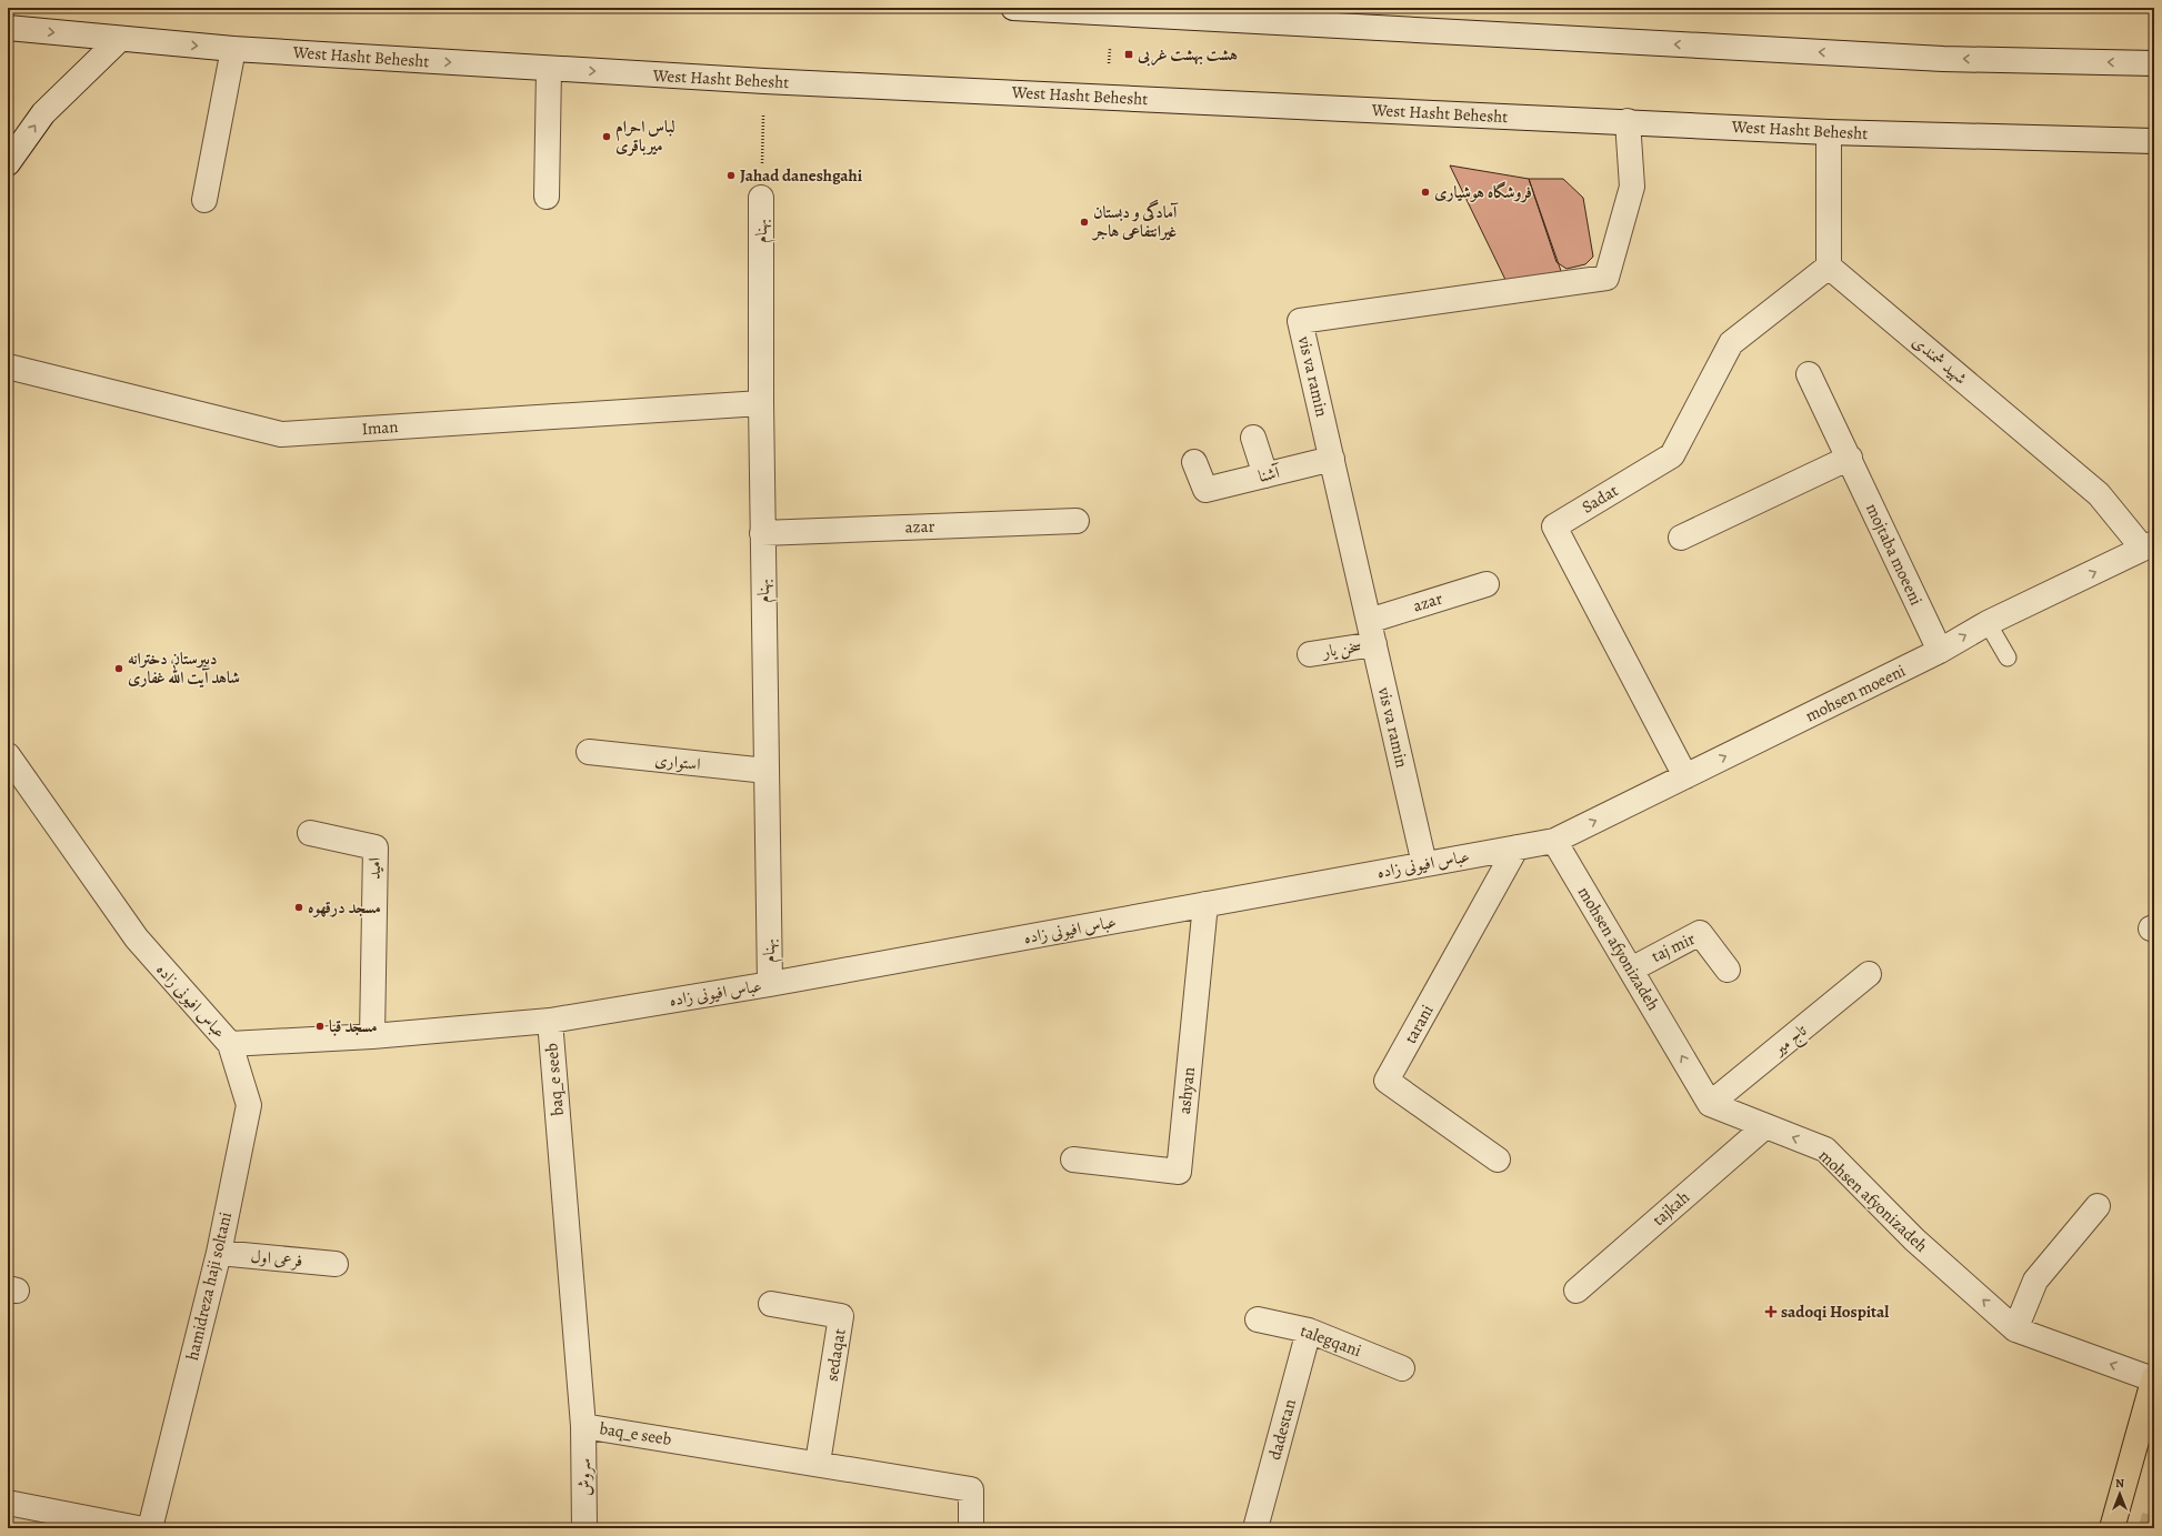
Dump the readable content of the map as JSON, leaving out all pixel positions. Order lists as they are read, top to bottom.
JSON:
{
  "streets": {
    "street": [
      "West Hasht Behesht",
      "بهنام",
      "شهید شمندی",
      "vis va ramin",
      "Iman",
      "آشنا",
      "Sadat",
      "azar",
      "mojtaba moeeni",
      "سخن یار",
      "mohsen moeeni",
      "استواری",
      "عباس افیونی زاده",
      "امید",
      "taj mir",
      "mohsen afyonizadeh",
      "tarani",
      "تاج میر",
      "baq_e seeb",
      "ashyan",
      "tajkah",
      "فرعی اول",
      "hamidreza haji soltani",
      "talegqani",
      "sedaqat",
      "dadestan",
      "سروش"
    ]
  },
  "crossings": [
    ["West Hasht Behesht", "vis va ramin"],
    ["بهنام", "Iman"],
    ["بهنام", "azar"],
    ["بهنام", "استواری"],
    ["بهنام", "عباس افیونی زاده"],
    ["شهید شمندی", "Sadat"],
    ["شهید شمندی", "mohsen moeeni"],
    ["vis va ramin", "آشنا"],
    ["vis va ramin", "azar"],
    ["vis va ramin", "سخن یار"],
    ["vis va ramin", "عباس افیونی زاده"],
    ["Sadat", "mohsen moeeni"],
    ["mojtaba moeeni", "mohsen moeeni"],
    ["mohsen moeeni", "عباس افیونی زاده"],
    ["mohsen moeeni", "mohsen afyonizadeh"],
    ["عباس افیونی زاده", "امید"],
    ["عباس افیونی زاده", "mohsen afyonizadeh"],
    ["عباس افیونی زاده", "tarani"],
    ["عباس افیونی زاده", "baq_e seeb"],
    ["عباس افیونی زاده", "ashyan"],
    ["عباس افیونی زاده", "hamidreza haji soltani"],
    ["taj mir", "mohsen afyonizadeh"],
    ["mohsen afyonizadeh", "تاج میر"],
    ["mohsen afyonizadeh", "tajkah"],
    ["baq_e seeb", "sedaqat"],
    ["baq_e seeb", "سروش"],
    ["فرعی اول", "hamidreza haji soltani"],
    ["talegqani", "dadestan"]
  ],
  "one_way": ["West Hasht Behesht", "mohsen moeeni", "mohsen afyonizadeh"],
  "places": {
    "transit": ["هشت بهشت غربی"],
    "other": [
      "لباس احرام میرباقری",
      "Jahad daneshgahi",
      "فروشگاه هوشیاری",
      "آمادگی و دبستان غیرانتفاعی هاجر",
      "دبیرستان دخترانه شاهد آیت الله غفاری",
      "مسجد درقهوه",
      "مسجد قبا"
    ],
    "health": ["sadoqi Hospital"]
  },
  "north": "top"
}
